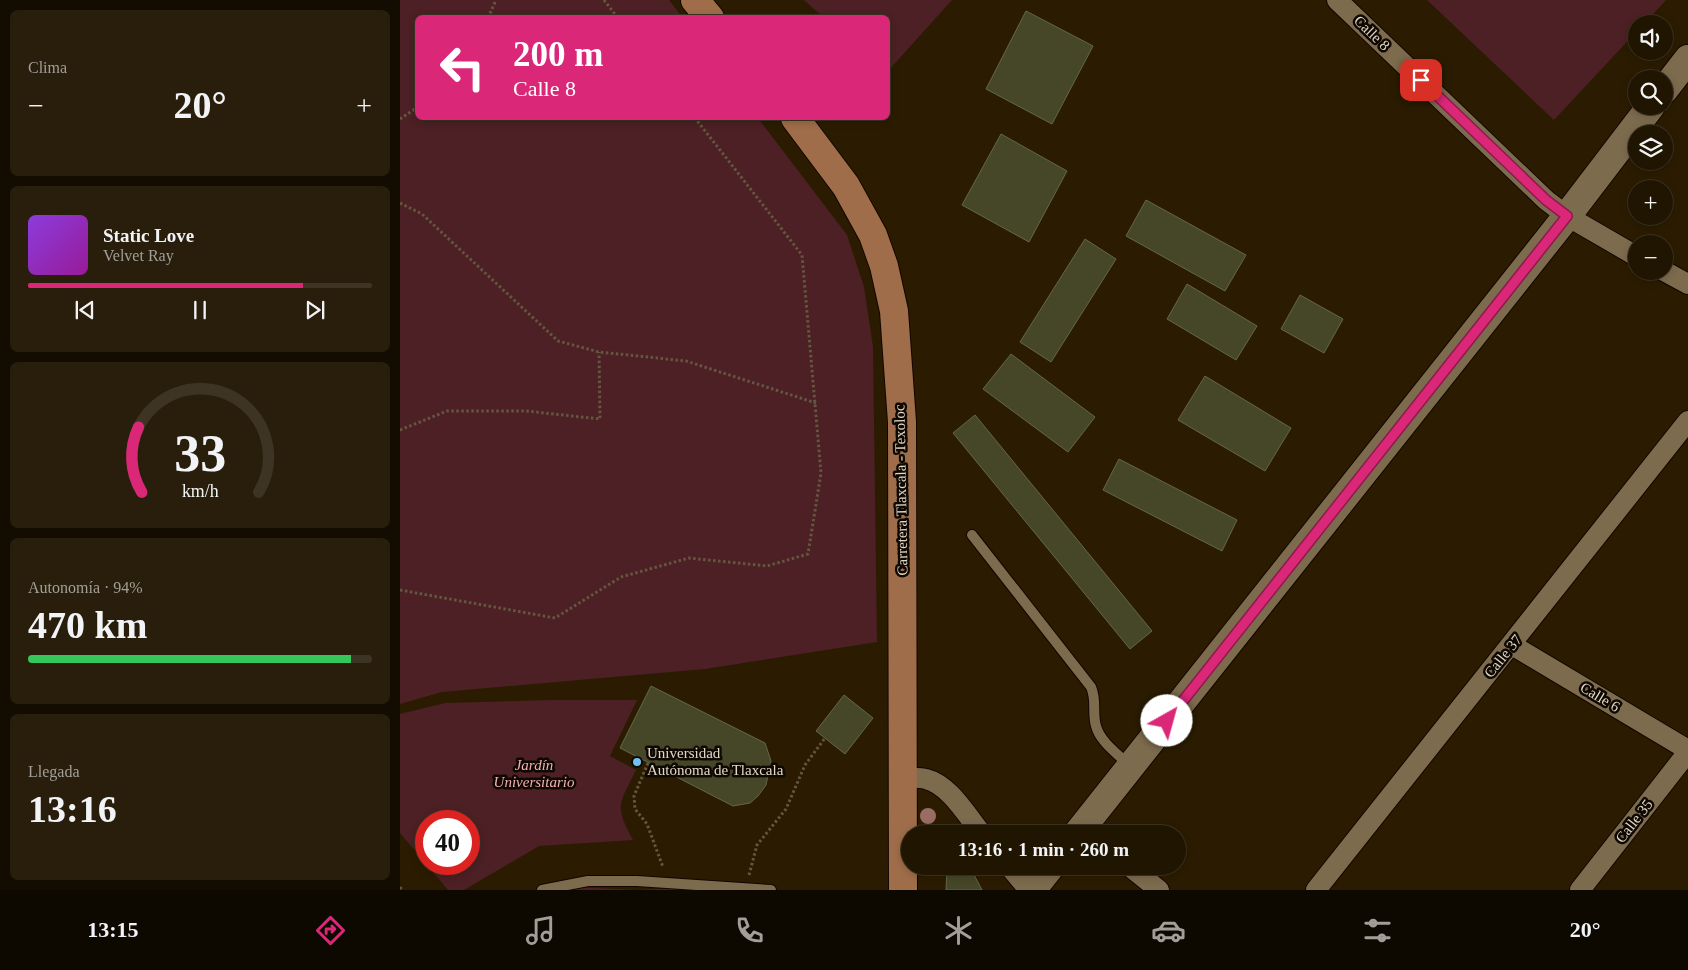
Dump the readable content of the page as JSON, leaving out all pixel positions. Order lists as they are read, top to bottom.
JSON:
{
  "streets": {
    "main road": ["Carretera Tlaxcala - Texoloc"],
    "street": [
      "Calle 8",
      "Calle 37",
      "Calle 6",
      "Calle 35"
    ]
  },
  "crossings": [
    ["Calle 37", "Calle 6"],
    ["Calle 6", "Calle 35"]
  ],
  "parks": ["Jardín Universitario"],
  "places": ["Universidad Autónoma de Tlaxcala"],
  "page": {
    "tile": [
      "Clima",
      ["Autonomía · 94%", "470 km"],
      ["Llegada", "13:16"]
    ],
    "map_buttons": ["+", "−"],
    "turn": ["200 m", "Calle 8"],
    "heat": ["−", "20°", "+"],
    "song": ["Static Love", "Velvet Ray"],
    "limit": "40",
    "trip": "13:16 · 1 min · 260 m",
    "tabs": ["13:15", "20°"],
    "gauge": ["33", "km/h"]
  }
}
